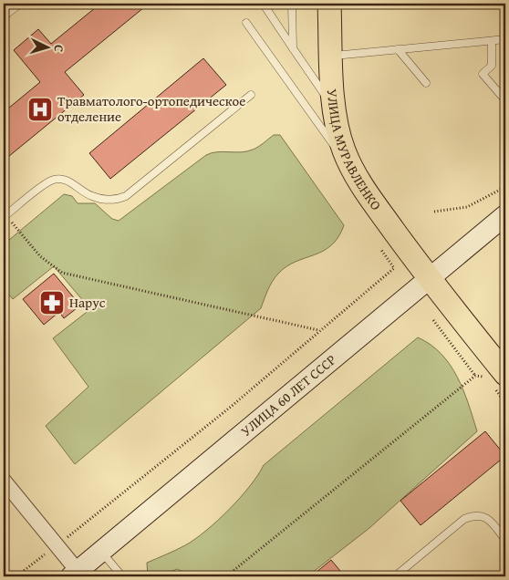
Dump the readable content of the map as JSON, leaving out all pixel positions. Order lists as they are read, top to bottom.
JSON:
{
  "streets": {
    "main road": ["УЛИЦА МУРАВЛЕНКО", "УЛИЦА 60 ЛЕТ СССР"]
  },
  "crossings": [
    ["УЛИЦА МУРАВЛЕНКО", "УЛИЦА 60 ЛЕТ СССР"]
  ],
  "places": {
    "hospital": ["Травматолого-ортопедическое отделение"],
    "pharmacy": ["Нарус"]
  },
  "north": "right"
}
